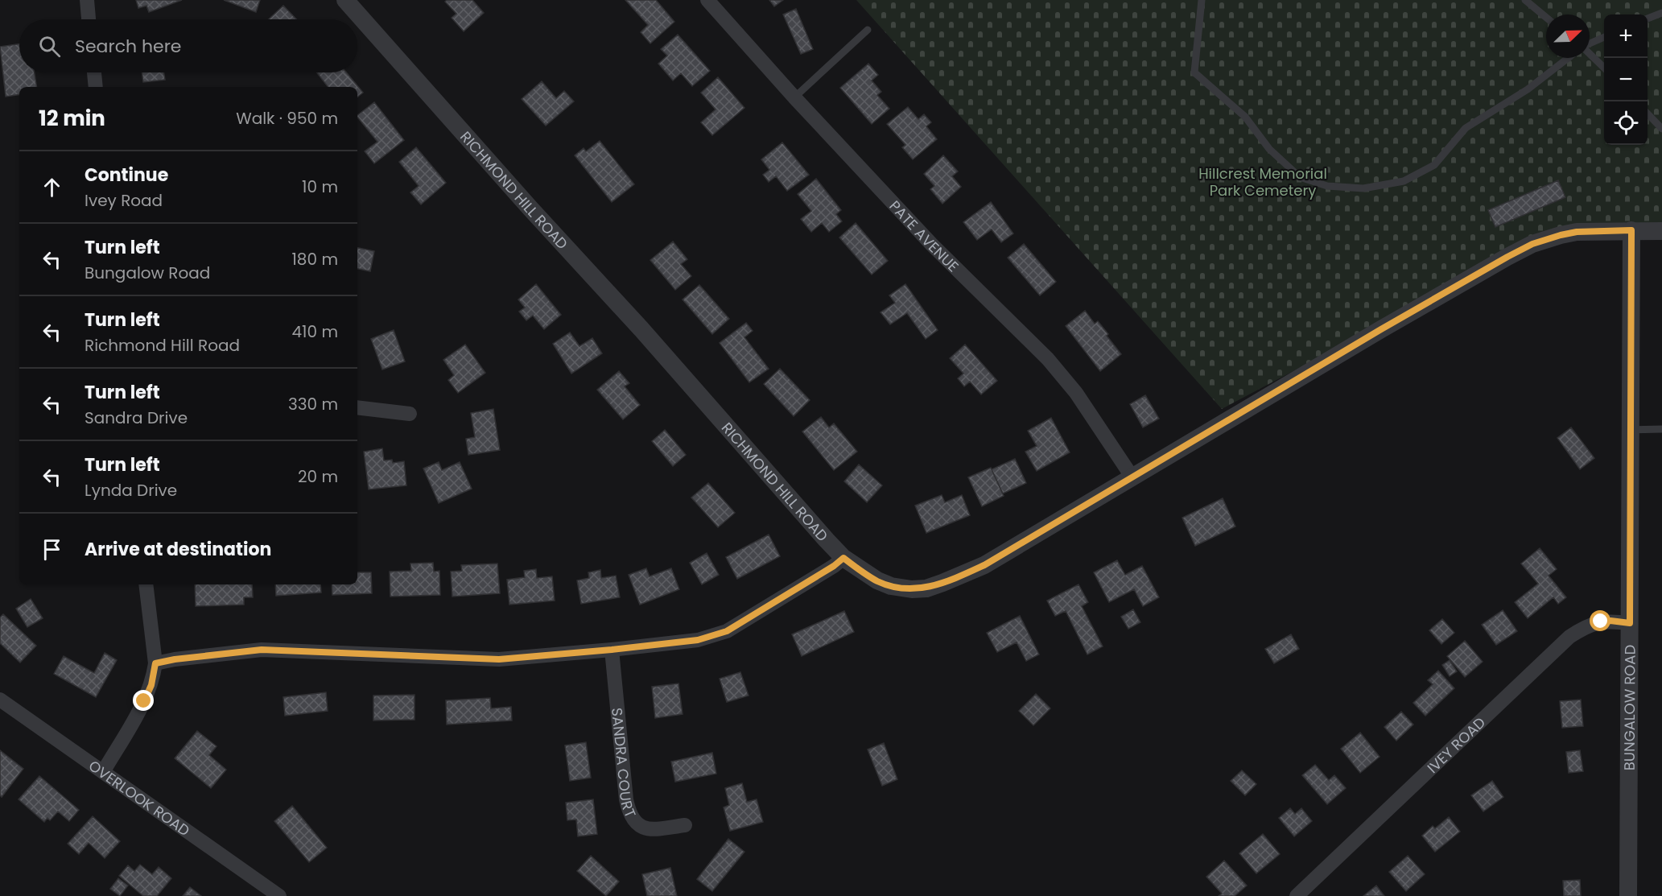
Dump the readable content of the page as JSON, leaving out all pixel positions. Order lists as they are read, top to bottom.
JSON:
{
  "streets": {
    "street": [
      "RICHMOND HILL ROAD",
      "PATE AVENUE",
      "BUNGALOW ROAD",
      "IVEY ROAD",
      "SANDRA COURT",
      "OVERLOOK ROAD"
    ]
  },
  "crossings": [
    ["RICHMOND HILL ROAD", "PATE AVENUE"],
    ["RICHMOND HILL ROAD", "BUNGALOW ROAD"],
    ["BUNGALOW ROAD", "IVEY ROAD"]
  ],
  "parks": ["Hillcrest Memorial Park Cemetery"],
  "north": "top right",
  "page": {
    "map_buttons": ["+", "−"],
    "search": "Search here",
    "heading": ["12 min", "Walk · 950 m"],
    "list": [
      ["Continue", "Ivey Road", "10 m"],
      ["Turn left", "Bungalow Road", "180 m"],
      ["Turn left", "Richmond Hill Road", "410 m"],
      ["Turn left", "Sandra Drive", "330 m"],
      ["Turn left", "Lynda Drive", "20 m"],
      "Arrive at destination"
    ]
  }
}
